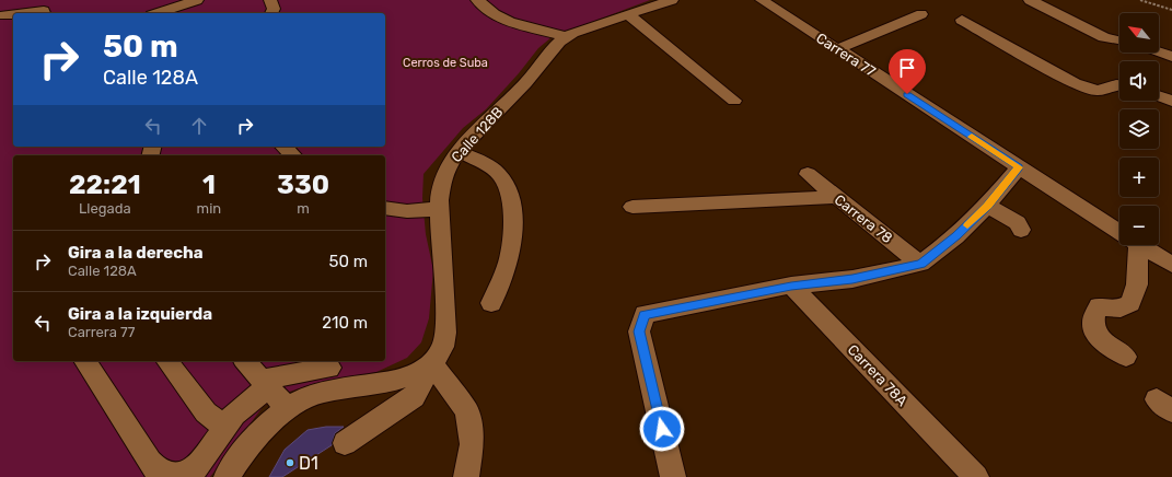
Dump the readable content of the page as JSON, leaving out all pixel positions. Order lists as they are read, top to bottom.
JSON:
{
  "streets": {
    "street": [
      "Carrera 77",
      "Calle 128B",
      "Carrera 78",
      "Carrera 78A"
    ]
  },
  "parks": ["Cerros de Suba"],
  "places": ["D1"],
  "north": "top left",
  "page": {
    "map_buttons": ["+", "−"],
    "turn": ["50 m", "Calle 128A"],
    "eta": [
      "22:21",
      "Llegada",
      "1",
      "min",
      "330",
      "m"
    ],
    "list": [
      {
        "name": "Gira a la derecha",
        "note": "Calle 128A",
        "value": "50 m"
      },
      {
        "name": "Gira a la izquierda",
        "note": "Carrera 77",
        "value": "210 m"
      }
    ]
  }
}
